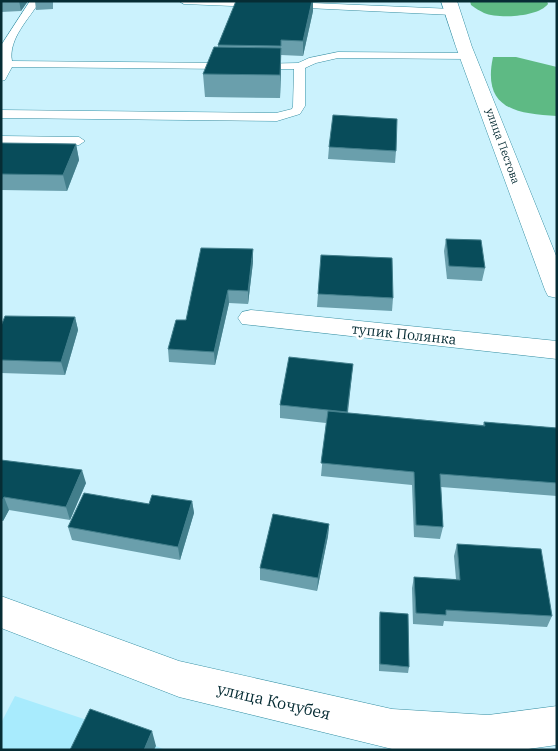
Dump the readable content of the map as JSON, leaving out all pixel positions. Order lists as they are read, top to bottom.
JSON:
{
  "streets": {
    "street": ["улица Пестова", "тупик Полянка", "улица Кочубея"]
  }
}
